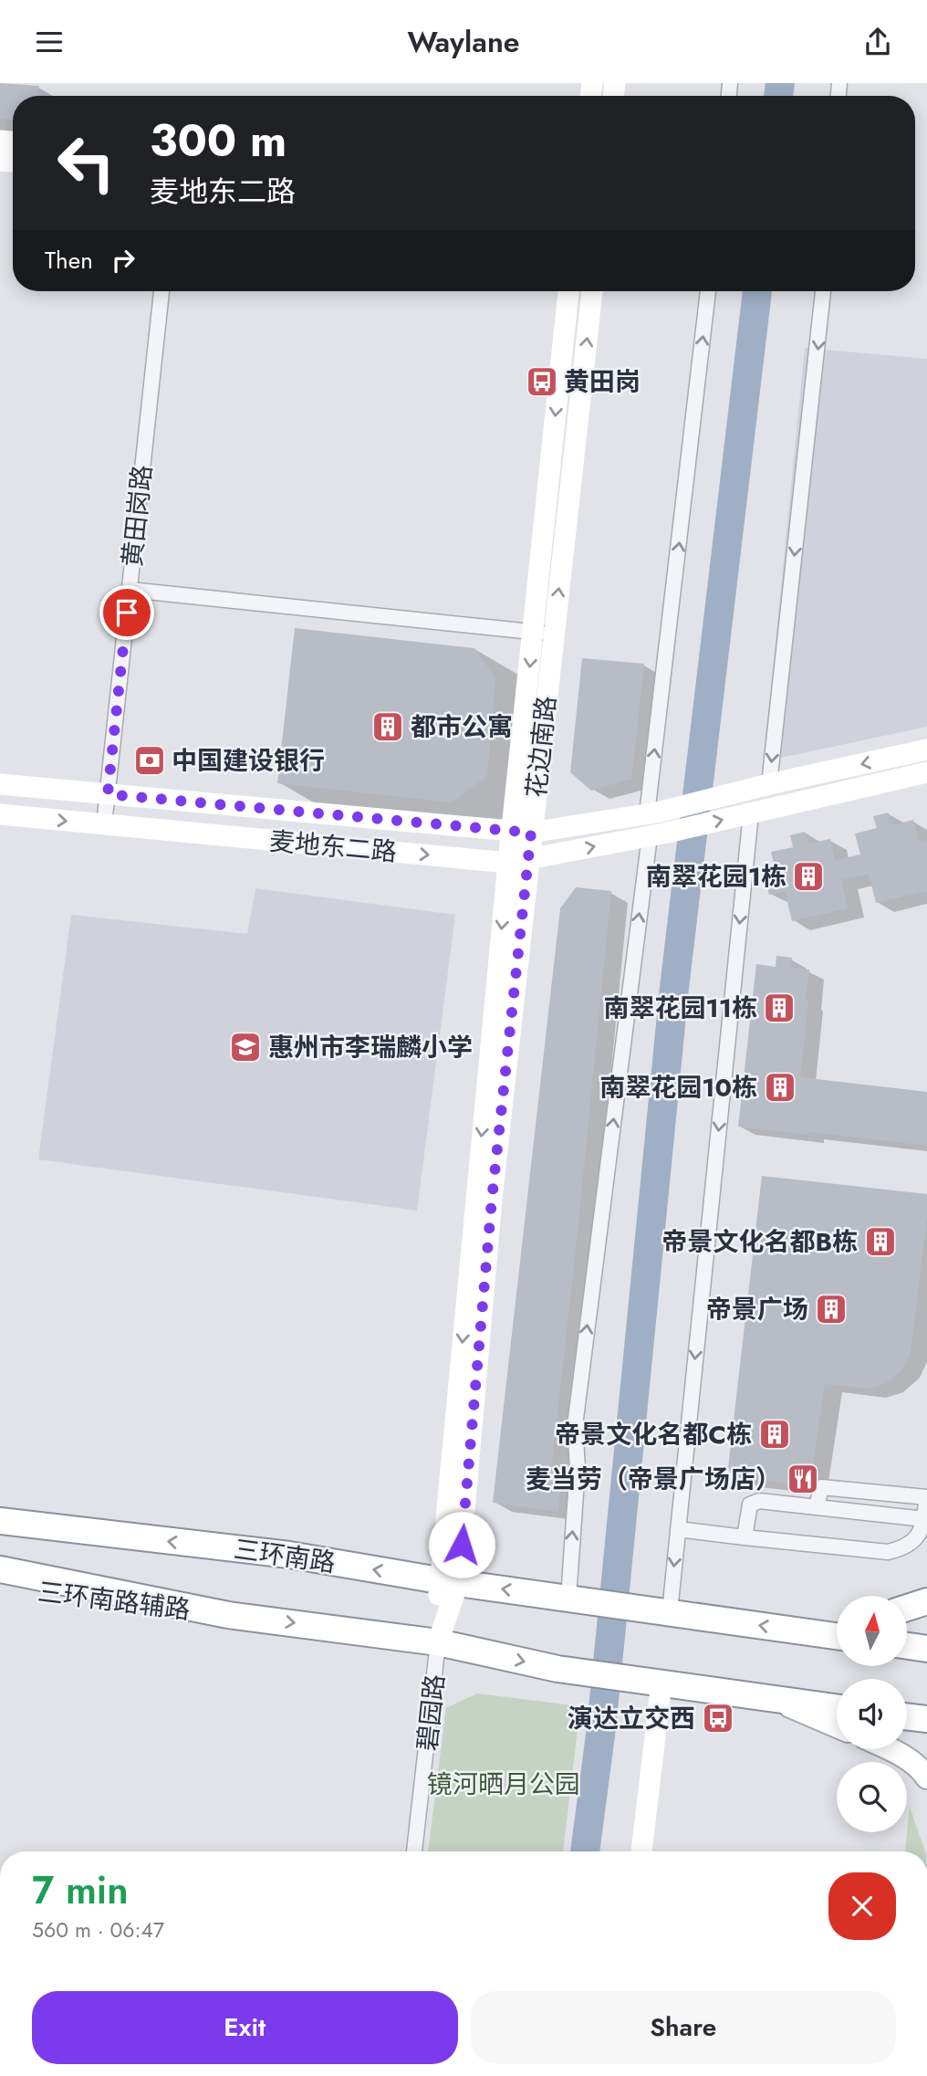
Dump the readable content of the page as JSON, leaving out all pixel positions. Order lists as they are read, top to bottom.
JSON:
{
  "streets": {
    "highway": ["三环南路", "三环南路辅路"],
    "street": [
      "黄田岗路",
      "花边南路",
      "麦地东二路",
      "碧园路"
    ]
  },
  "crossings": [
    ["黄田岗路", "麦地东二路"],
    ["花边南路", "麦地东二路"],
    ["花边南路", "三环南路"],
    ["花边南路", "碧园路"]
  ],
  "parks": ["镜河晒月公园"],
  "places": {
    "bus stop": ["黄田岗", "演达立交西"],
    "building": [
      "都市公寓",
      "南翠花园1栋",
      "南翠花园11栋",
      "南翠花园10栋",
      "帝景文化名都B栋",
      "帝景广场",
      "帝景文化名都C栋"
    ],
    "bank": ["中国建设银行"],
    "school or university": ["惠州市李瑞麟小学"],
    "restaurant": ["麦当劳（帝景广场店）"]
  },
  "north": "top",
  "page": {
    "header": "Waylane",
    "turn": ["300 m", "麦地东二路"],
    "then": "Then",
    "heading": ["7 min", "560 m · 06:47"],
    "buttons": ["Exit", "Share"]
  }
}
